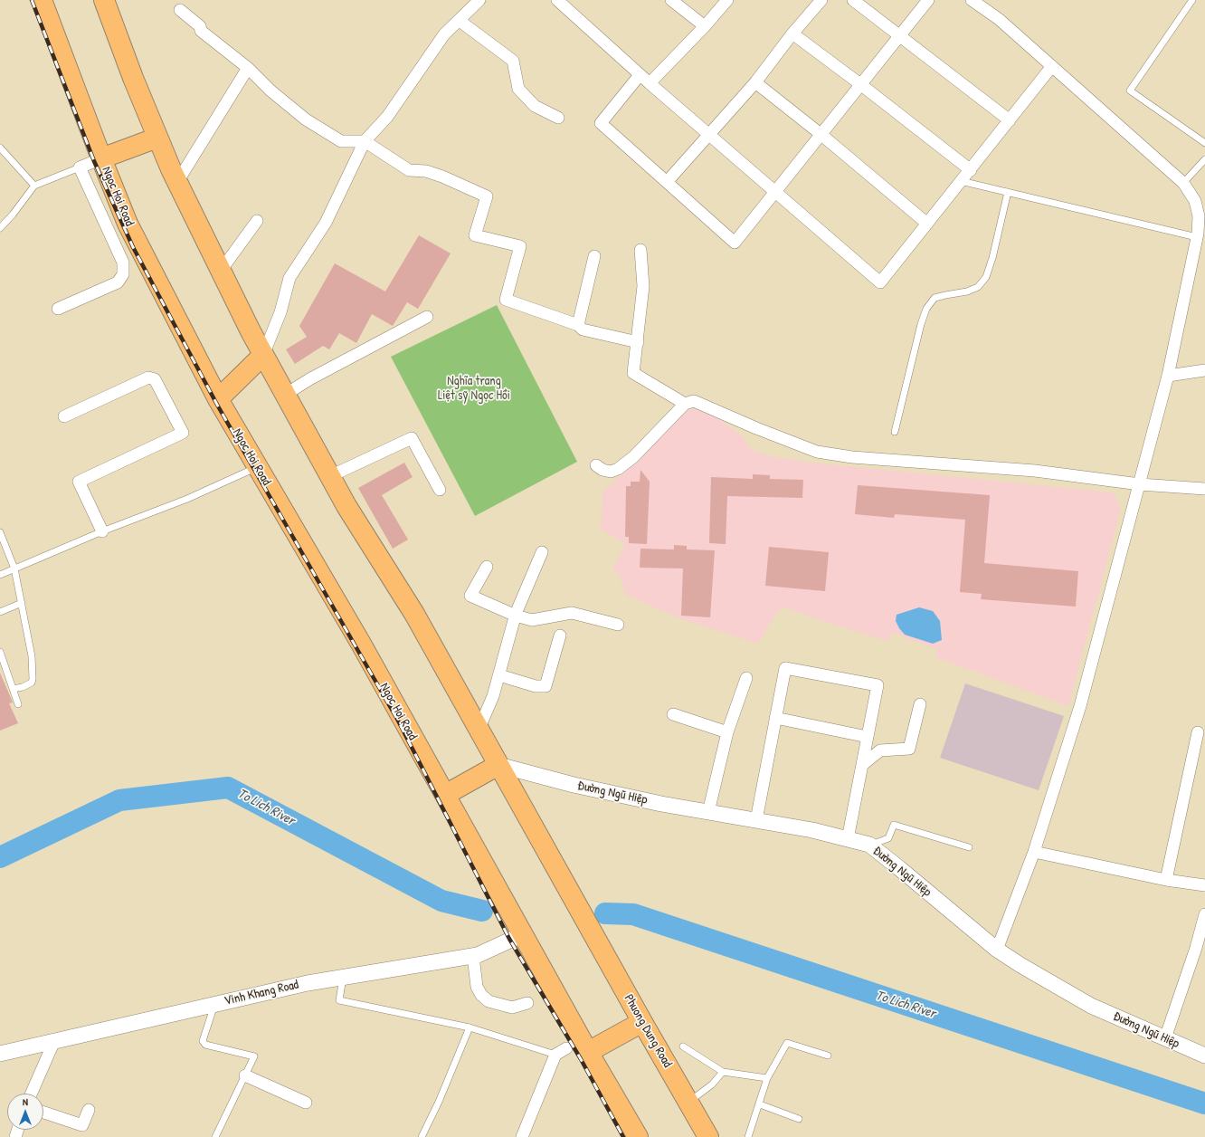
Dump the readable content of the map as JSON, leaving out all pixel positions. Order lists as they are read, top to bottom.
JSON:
{
  "streets": {
    "highway": ["Ngoc Hoi Road", "Phuong Dung Road"],
    "street": ["Đường Ngũ Hiệp", "Vinh Khang Road"]
  },
  "crossings": [
    ["Ngoc Hoi Road", "Vinh Khang Road"],
    ["Đường Ngũ Hiệp", "Phuong Dung Road"]
  ],
  "water": ["To Lich River"],
  "parks": ["Nghĩa trang Liệt sỹ Ngọc Hồi"],
  "north": "top"
}
